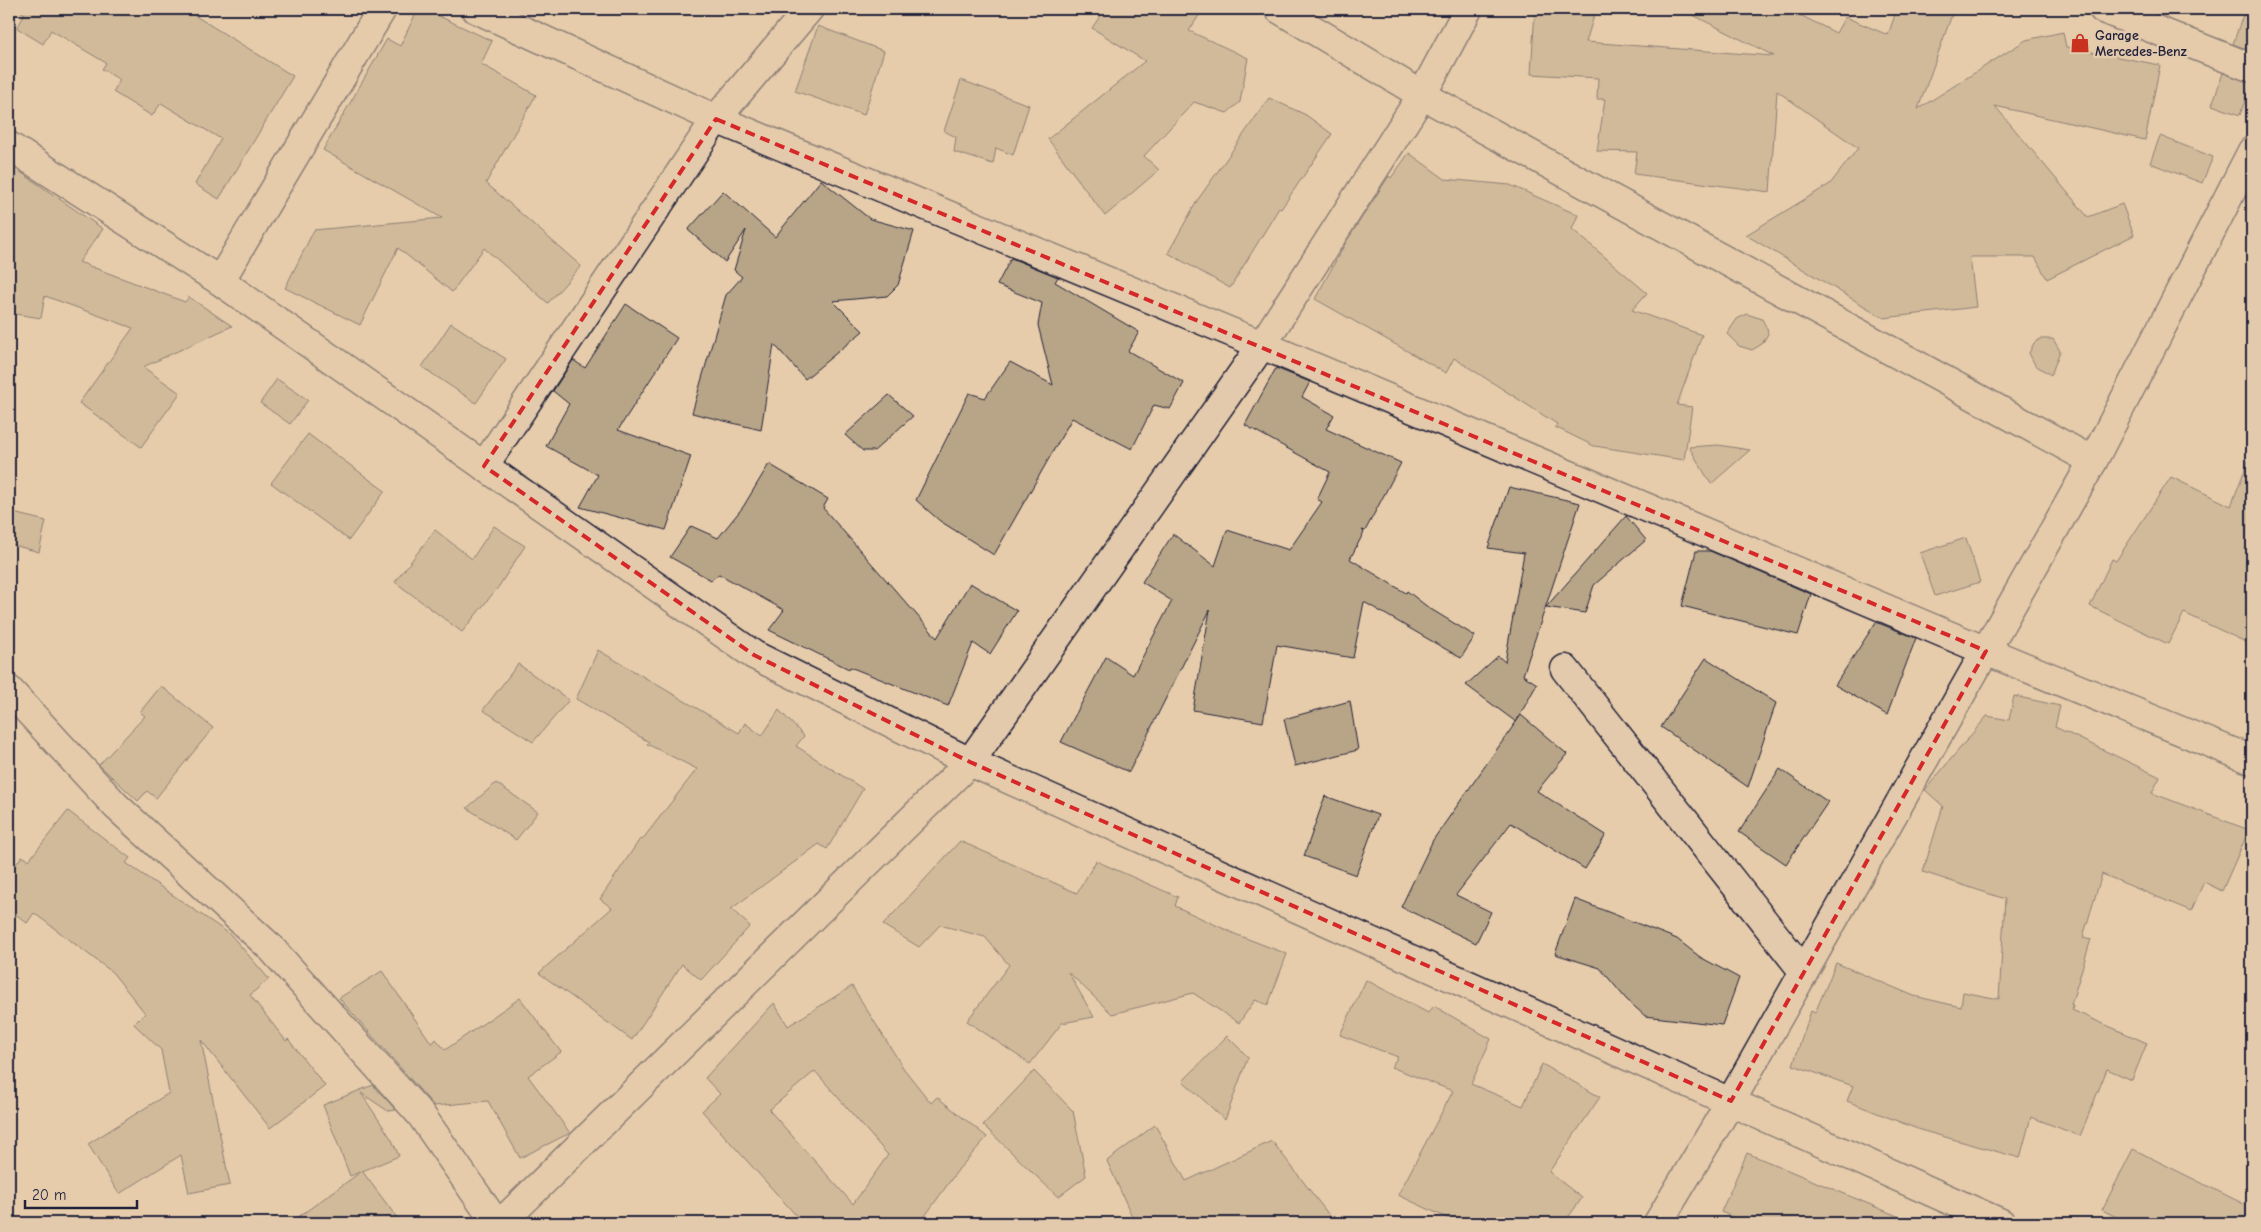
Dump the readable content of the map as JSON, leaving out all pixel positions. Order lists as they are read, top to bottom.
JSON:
{
  "places": {
    "shop": ["Garage Mercedes-Benz"]
  },
  "scale_bar": "20 m"
}
